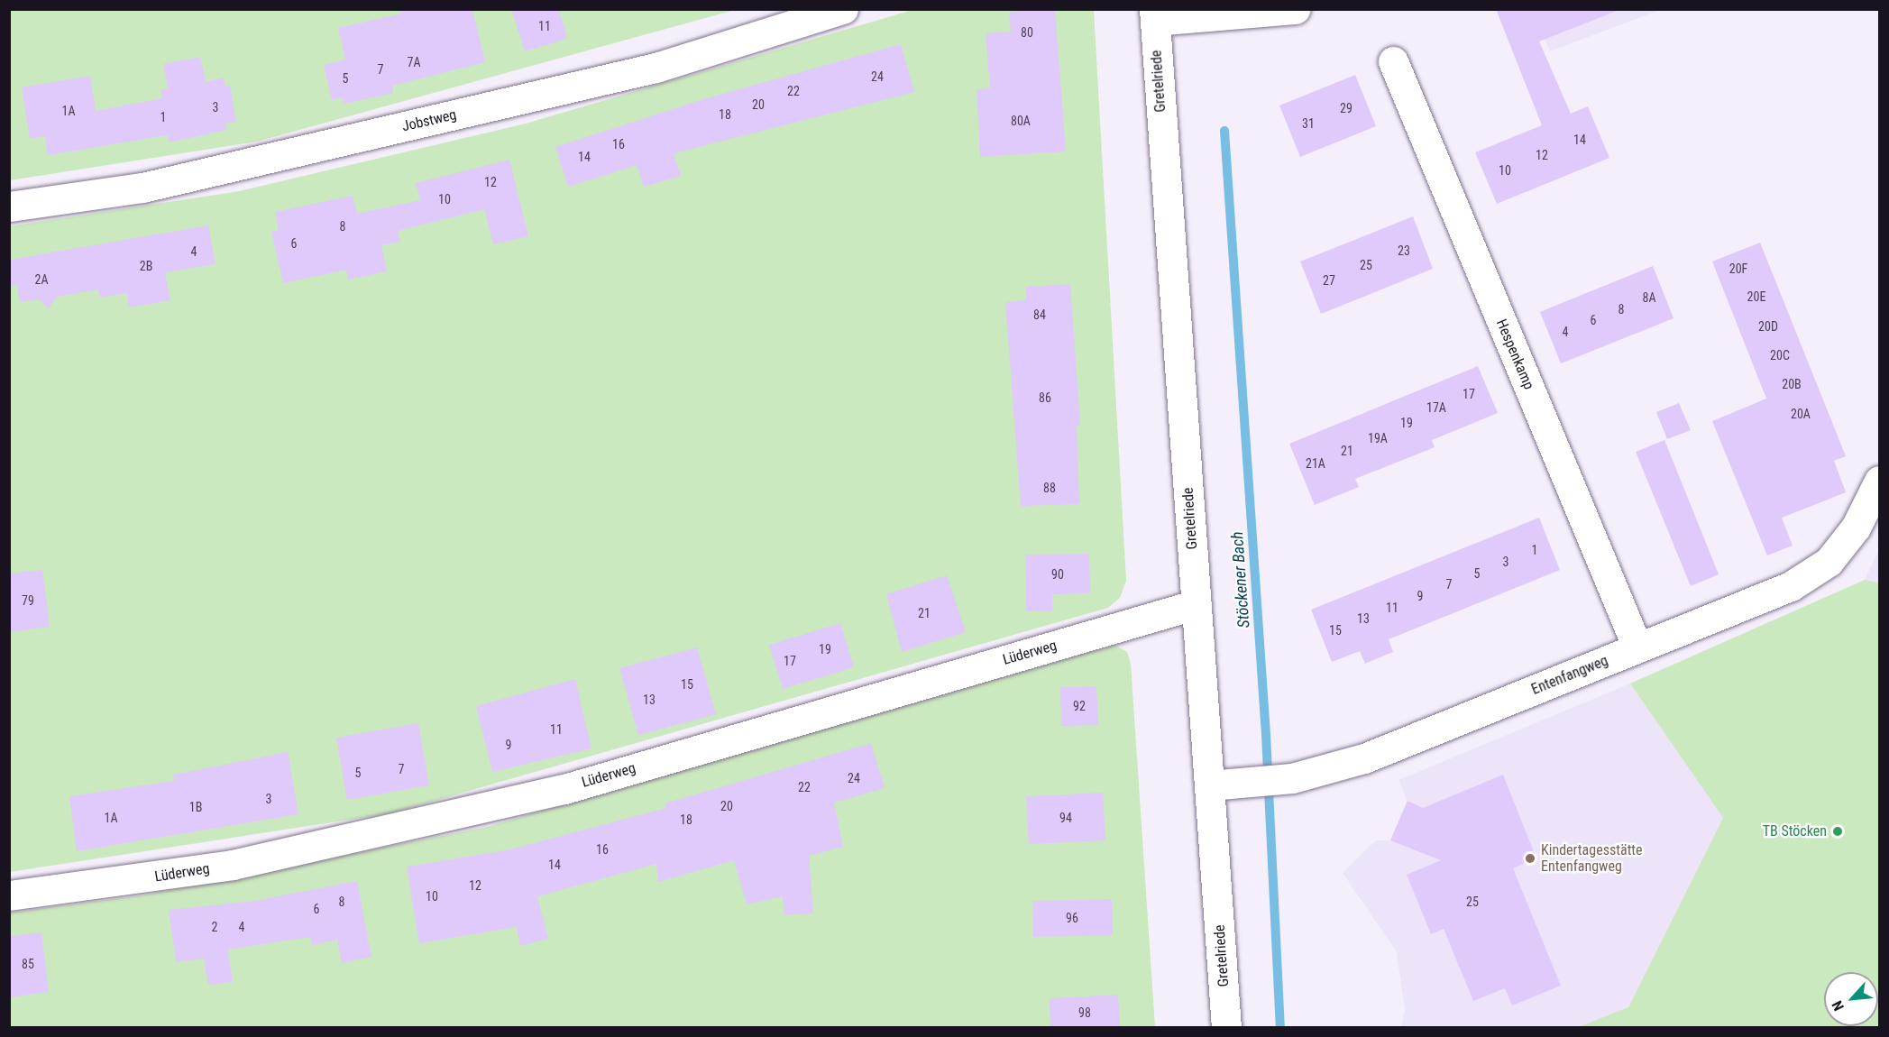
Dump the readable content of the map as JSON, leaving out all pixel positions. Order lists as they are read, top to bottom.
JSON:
{
  "streets": {
    "street": [
      "Gretelriede",
      "Jobstweg",
      "Hespenkamp",
      "Lüderweg",
      "Entenfangweg"
    ]
  },
  "crossings": [
    ["Gretelriede", "Lüderweg"],
    ["Gretelriede", "Entenfangweg"],
    ["Hespenkamp", "Entenfangweg"]
  ],
  "water": ["Stöckener Bach"],
  "places": ["TB Stöcken", "Kindertagesstätte Entenfangweg"],
  "house_numbers": [
    "11",
    "80",
    "7A",
    "7",
    "24",
    "5",
    "22",
    "20",
    "3",
    "29",
    "1A",
    "18",
    "1",
    "80A",
    "31",
    "14",
    "16",
    "12",
    "14",
    "10",
    "12",
    "10",
    "8",
    "6",
    "23",
    "4",
    "25",
    "2B",
    "20F",
    "2A",
    "27",
    "20E",
    "8A",
    "8",
    "84",
    "6",
    "20D",
    "4",
    "20C",
    "20B",
    "17",
    "86",
    "17A",
    "20A",
    "19",
    "19A",
    "21",
    "21A",
    "88",
    "1",
    "3",
    "5",
    "90",
    "7",
    "9",
    "79",
    "11",
    "21",
    "13",
    "15",
    "19",
    "17",
    "15",
    "13",
    "92",
    "11",
    "9",
    "7",
    "5",
    "24",
    "22",
    "3",
    "20",
    "1B",
    "1A",
    "94",
    "18",
    "16",
    "14",
    "12",
    "10",
    "8",
    "25",
    "6",
    "96",
    "2",
    "4",
    "85",
    "98"
  ],
  "north": "bottom left"
}
